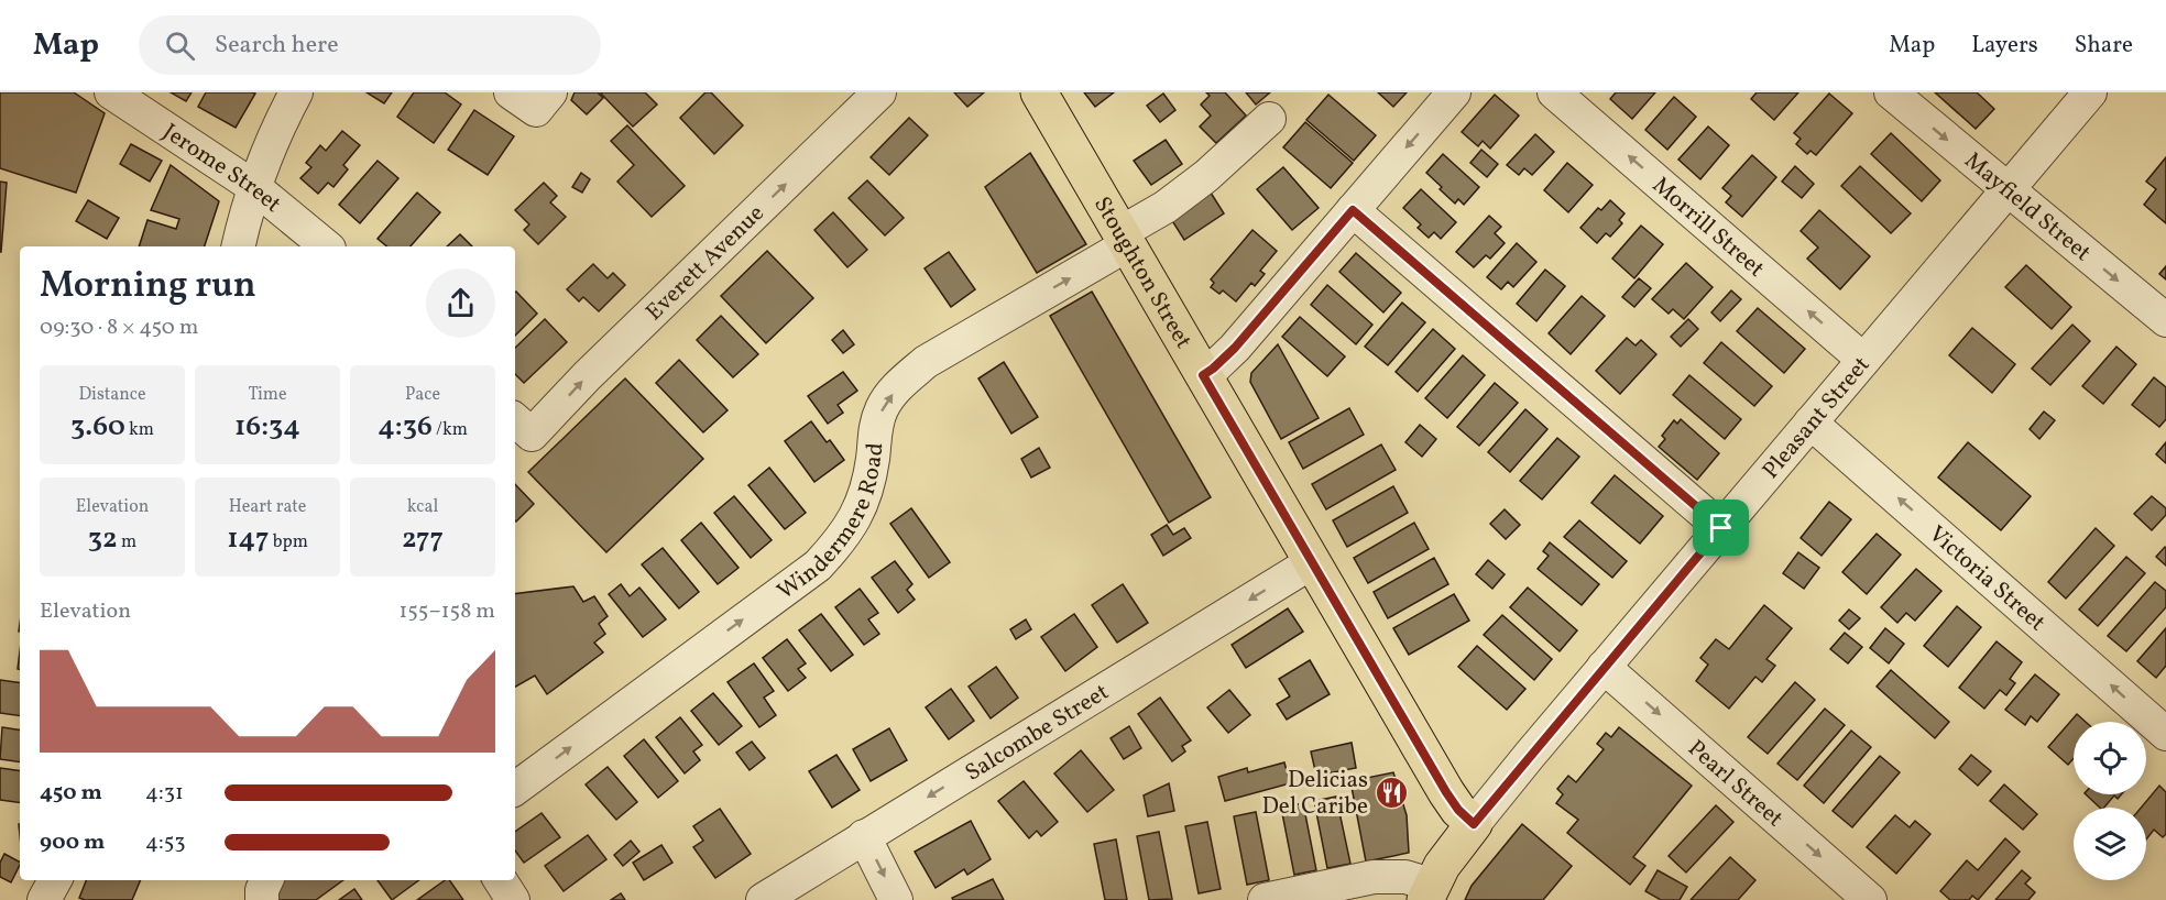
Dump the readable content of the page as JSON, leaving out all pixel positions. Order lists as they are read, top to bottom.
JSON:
{
  "streets": {
    "main road": ["Stoughton Street", "Pleasant Street"],
    "street": [
      "Jerome Street",
      "Mayfield Street",
      "Morrill Street",
      "Everett Avenue",
      "Windermere Road",
      "Victoria Street",
      "Salcombe Street",
      "Pearl Street"
    ]
  },
  "crossings": [
    ["Mayfield Street", "Pleasant Street"],
    ["Morrill Street", "Pleasant Street"],
    ["Stoughton Street", "Pleasant Street"],
    ["Stoughton Street", "Windermere Road"],
    ["Stoughton Street", "Salcombe Street"],
    ["Pleasant Street", "Victoria Street"],
    ["Pleasant Street", "Pearl Street"]
  ],
  "one_way": [
    "Mayfield Street",
    "Everett Avenue",
    "Windermere Road",
    "Victoria Street",
    "Salcombe Street",
    "Pearl Street"
  ],
  "places": {
    "restaurant": ["Delicias Del Caribe"]
  },
  "page": {
    "header": "Map",
    "search": "Search here",
    "nav": ["Map", "Layers", "Share"],
    "heading": ["Morning run", "09:30 · 8 × 450 m"],
    "stats": [
      ["Distance", "3.60 km"],
      ["Time", "16:34"],
      ["Pace", "4:36 /km"],
      ["Elevation", "32 m"],
      ["Heart rate", "147 bpm"],
      ["kcal", "277"]
    ],
    "chart": ["Elevation", "155–158 m"],
    "list": [
      {
        "name": "450 m",
        "note": "4:31"
      },
      {
        "name": "900 m",
        "note": "4:53"
      }
    ]
  }
}
